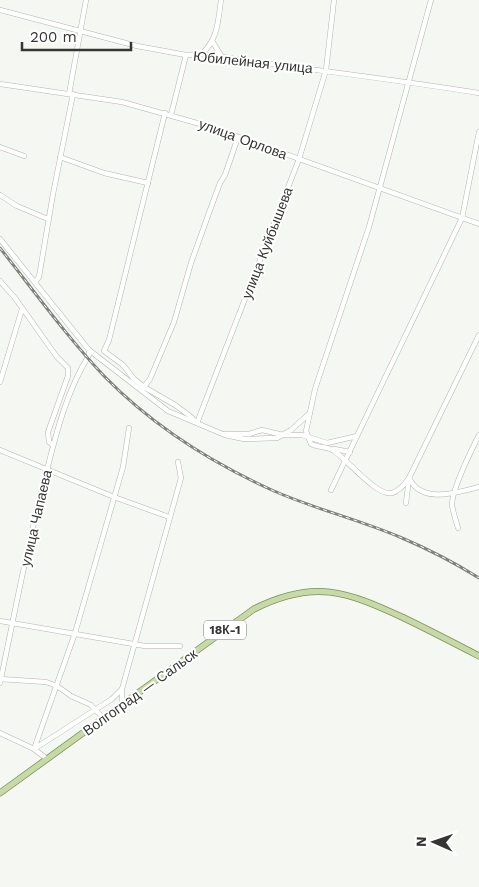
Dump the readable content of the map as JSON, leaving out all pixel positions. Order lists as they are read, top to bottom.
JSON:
{
  "streets": {
    "main road": ["18К-1", "Волгоград — Сальск"],
    "street": [
      "Юбилейная улица",
      "улица Орлова",
      "улица Куйбышева",
      "улица Чапаева"
    ]
  },
  "crossings": [
    ["Юбилейная улица", "улица Куйбышева"],
    ["улица Орлова", "улица Куйбышева"]
  ],
  "scale_bar": "200 m",
  "north": "left"
}
